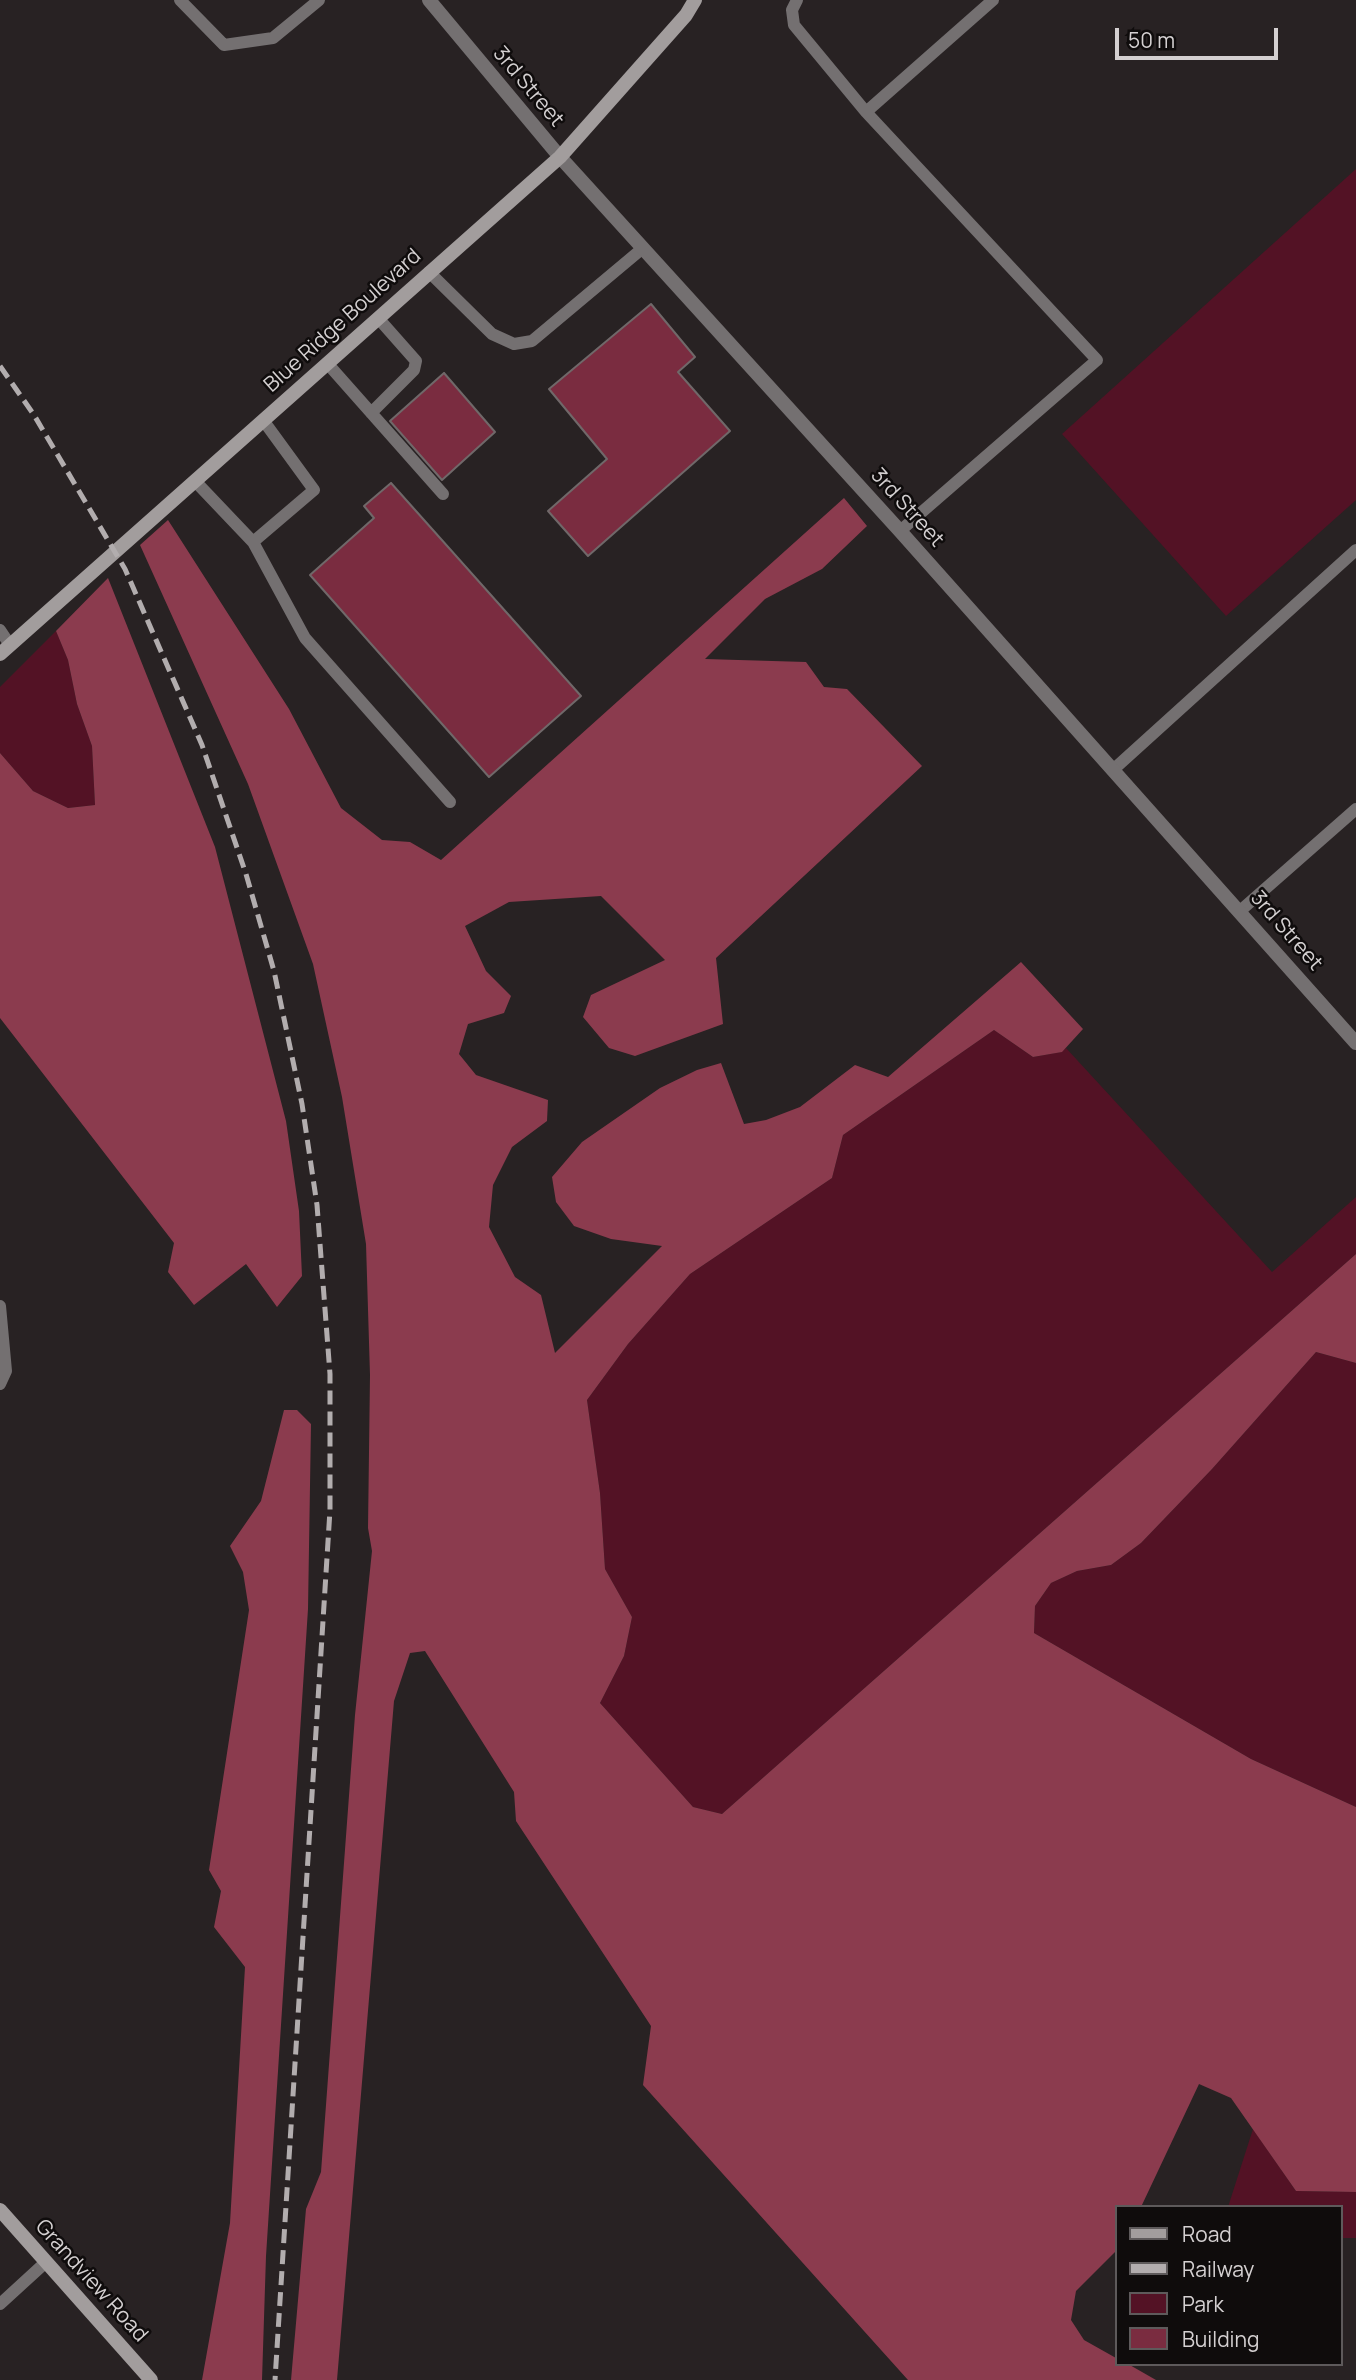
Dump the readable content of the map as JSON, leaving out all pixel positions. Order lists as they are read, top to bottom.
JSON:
{
  "streets": {
    "main road": ["Blue Ridge Boulevard", "Grandview Road"],
    "street": ["3rd Street"]
  },
  "crossings": [
    ["3rd Street", "Blue Ridge Boulevard"]
  ],
  "legend": [
    "Road",
    "Railway",
    "Park",
    "Building"
  ],
  "scale_bar": "50 m"
}
